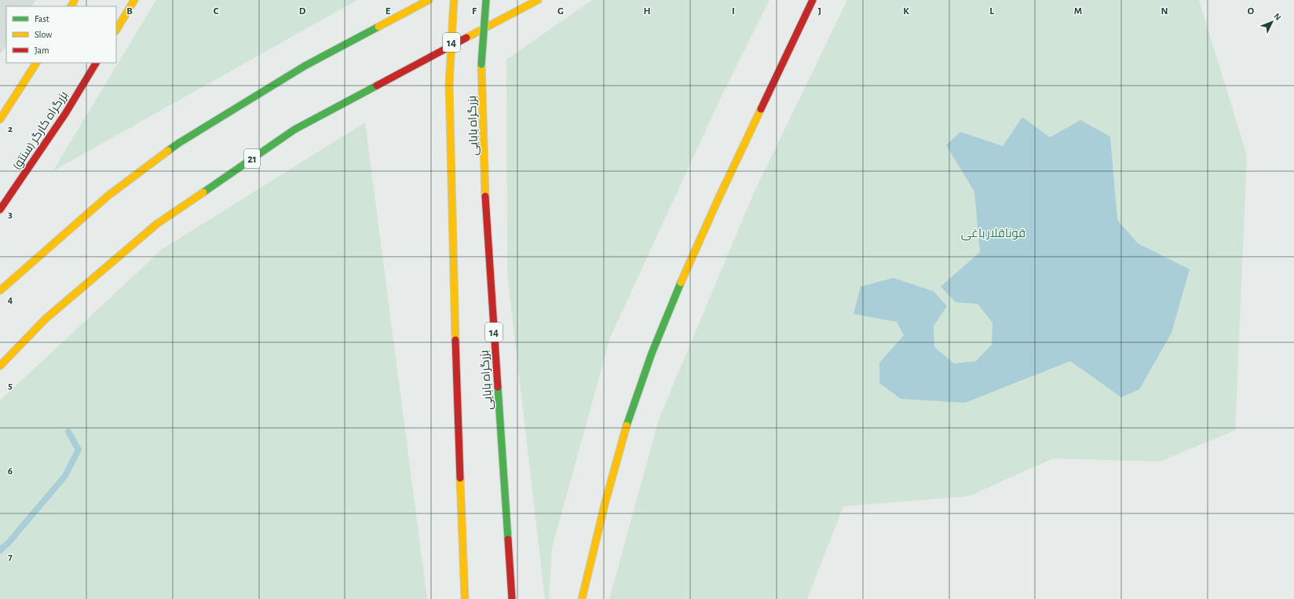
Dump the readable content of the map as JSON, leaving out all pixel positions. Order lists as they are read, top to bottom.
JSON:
{
  "streets": {
    "main road": [
      "14",
      "بزرگراه بابایی",
      "بزرگراه کارگر (سنتو)",
      "21"
    ]
  },
  "parks": ["قوناقلار باغی"],
  "legend": ["Fast", "Slow", "Jam"],
  "north": "top right",
  "grid": {
    "columns": [
      "B",
      "C",
      "D",
      "E",
      "F",
      "G",
      "H",
      "I",
      "J",
      "K",
      "L",
      "M",
      "N",
      "O"
    ],
    "rows": [
      "2",
      "3",
      "4",
      "5",
      "6",
      "7"
    ]
  }
}
